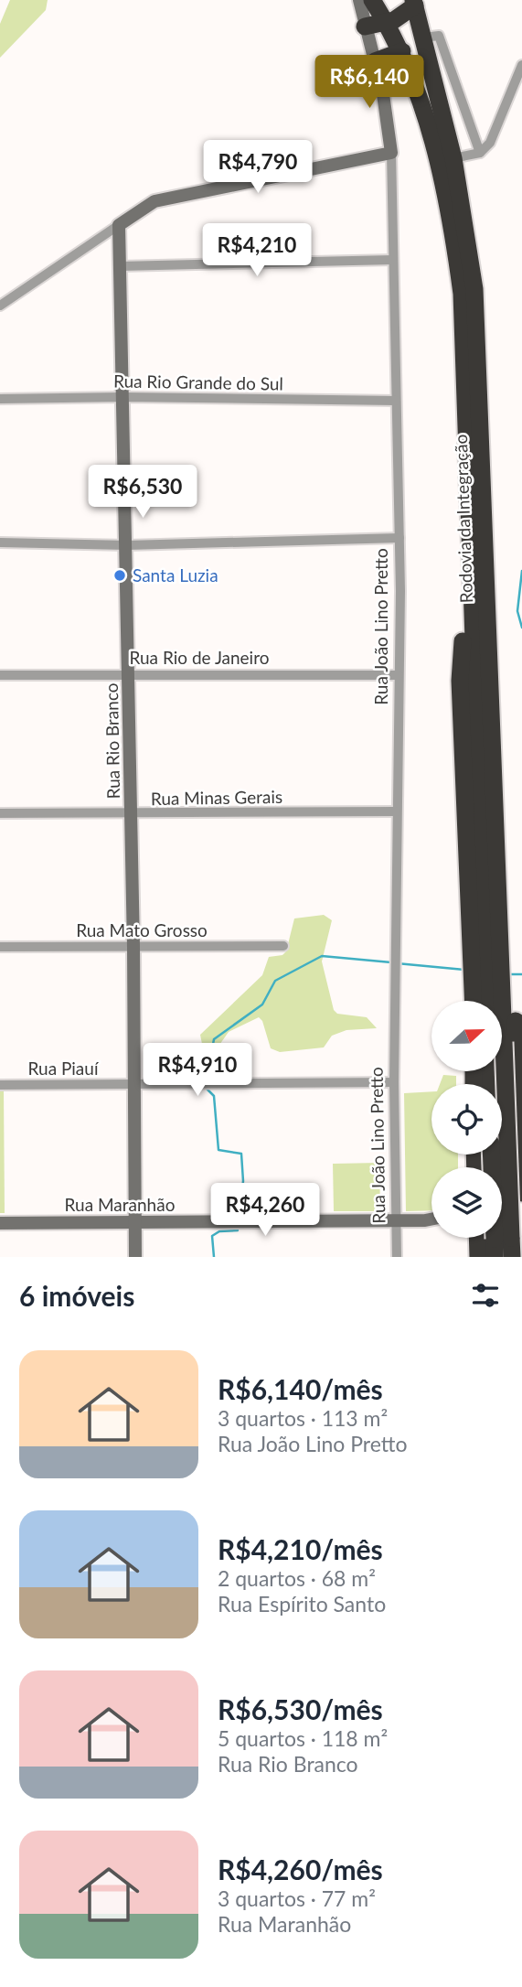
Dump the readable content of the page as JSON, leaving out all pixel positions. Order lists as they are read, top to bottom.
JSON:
{
  "streets": {
    "highway": ["Rodovia da Integração"],
    "street": [
      "Rua Rio Grande do Sul",
      "Rua João Lino Pretto",
      "Rua Rio de Janeiro",
      "Rua Rio Branco",
      "Rua Minas Gerais",
      "Rua Mato Grosso",
      "Rua Piauí",
      "Rua Maranhão"
    ]
  },
  "crossings": [
    ["Rua Rio Grande do Sul", "Rua João Lino Pretto"],
    ["Rua Rio Grande do Sul", "Rua Rio Branco"],
    ["Rua João Lino Pretto", "Rua Rio de Janeiro"],
    ["Rua João Lino Pretto", "Rua Minas Gerais"],
    ["Rua João Lino Pretto", "Rua Piauí"],
    ["Rua João Lino Pretto", "Rua Maranhão"],
    ["Rua Rio de Janeiro", "Rua Rio Branco"],
    ["Rua Rio Branco", "Rua Minas Gerais"],
    ["Rua Rio Branco", "Rua Mato Grosso"],
    ["Rua Rio Branco", "Rua Piauí"],
    ["Rua Rio Branco", "Rua Maranhão"]
  ],
  "places": ["Santa Luzia"],
  "north": "right",
  "page": {
    "price": [
      "R$6,140",
      "R$4,790",
      "R$4,210",
      "R$6,530",
      "R$4,910",
      "R$4,260"
    ],
    "heading": "6 imóveis",
    "list": [
      {
        "name": "R$6,140/mês",
        "note": "3 quartos · 113 m² · Rua João Lino Pretto"
      },
      {
        "name": "R$4,210/mês",
        "note": "2 quartos · 68 m² · Rua Espírito Santo"
      },
      {
        "name": "R$6,530/mês",
        "note": "5 quartos · 118 m² · Rua Rio Branco"
      },
      {
        "name": "R$4,260/mês",
        "note": "3 quartos · 77 m² · Rua Maranhão"
      }
    ]
  }
}
